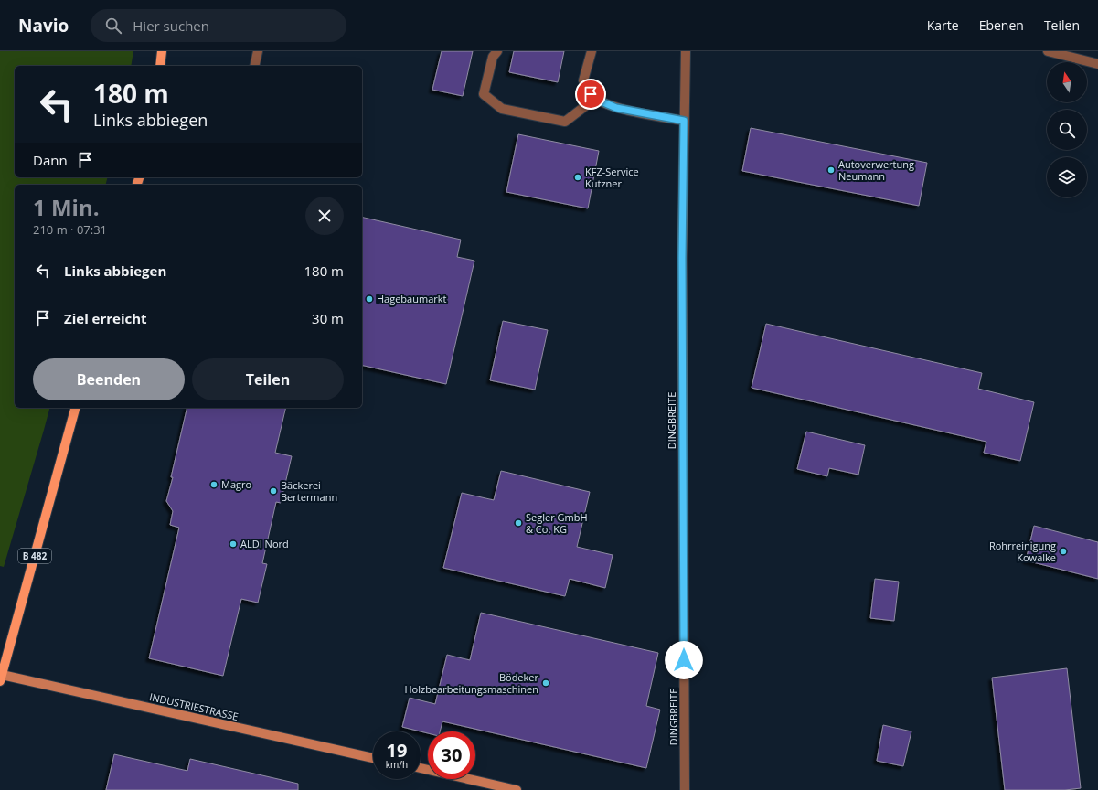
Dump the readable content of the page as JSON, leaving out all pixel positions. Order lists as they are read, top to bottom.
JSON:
{
  "streets": {
    "main road": ["B 482"],
    "street": ["DINGBREITE", "INDUSTRIESTRASSE"]
  },
  "crossings": [
    ["B 482", "INDUSTRIESTRASSE"]
  ],
  "places": [
    "Autoverwertung Neumann",
    "KFZ-Service Kutzner",
    "Hagebaumarkt",
    "Magro",
    "Bäckerei Bertermann",
    "Segler GmbH & Co. KG",
    "ALDI Nord",
    "Rohrreinigung Kowalke",
    "Bödeker Holzbearbeitungsmaschinen"
  ],
  "north": "top",
  "page": {
    "header": "Navio",
    "search": "Hier suchen",
    "nav": ["Karte", "Ebenen", "Teilen"],
    "turn": ["180 m", "Links abbiegen"],
    "then": "Dann",
    "heading": ["1 Min.", "210 m · 07:31"],
    "list": [
      {
        "name": "Links abbiegen",
        "value": "180 m"
      },
      {
        "name": "Ziel erreicht",
        "value": "30 m"
      }
    ],
    "buttons": ["Beenden", "Teilen"],
    "speed": "19 km/h",
    "limit": "30"
  }
}
